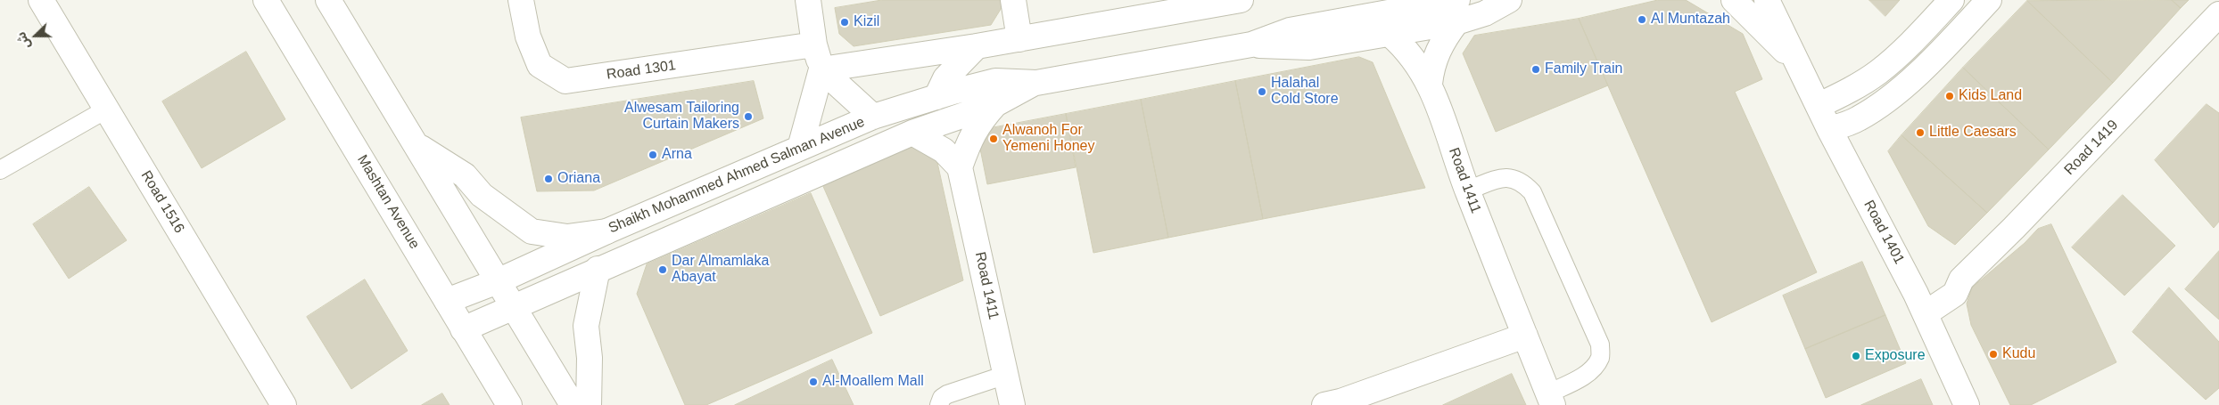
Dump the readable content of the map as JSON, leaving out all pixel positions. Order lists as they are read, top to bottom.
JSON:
{
  "streets": {
    "street": [
      "Road 1301",
      "Road 1419",
      "Shaikh Mohammed Ahmed Salman Avenue",
      "Road 1411",
      "Road 1516",
      "Mashtan Avenue",
      "Road 1401"
    ]
  },
  "crossings": [
    ["Road 1419", "Road 1401"],
    ["Shaikh Mohammed Ahmed Salman Avenue", "Road 1411"],
    ["Shaikh Mohammed Ahmed Salman Avenue", "Mashtan Avenue"]
  ],
  "places": [
    "Al Muntazah",
    "Kizil",
    "Family Train",
    "Halahal Cold Store",
    "Kids Land",
    "Alwesam Tailoring Curtain Makers",
    "Little Caesars",
    "Alwanoh For Yemeni Honey",
    "Arna",
    "Oriana",
    "Dar Almamlaka Abayat",
    "Kudu",
    "Exposure",
    "Al-Moallem Mall"
  ],
  "north": "left"
}
